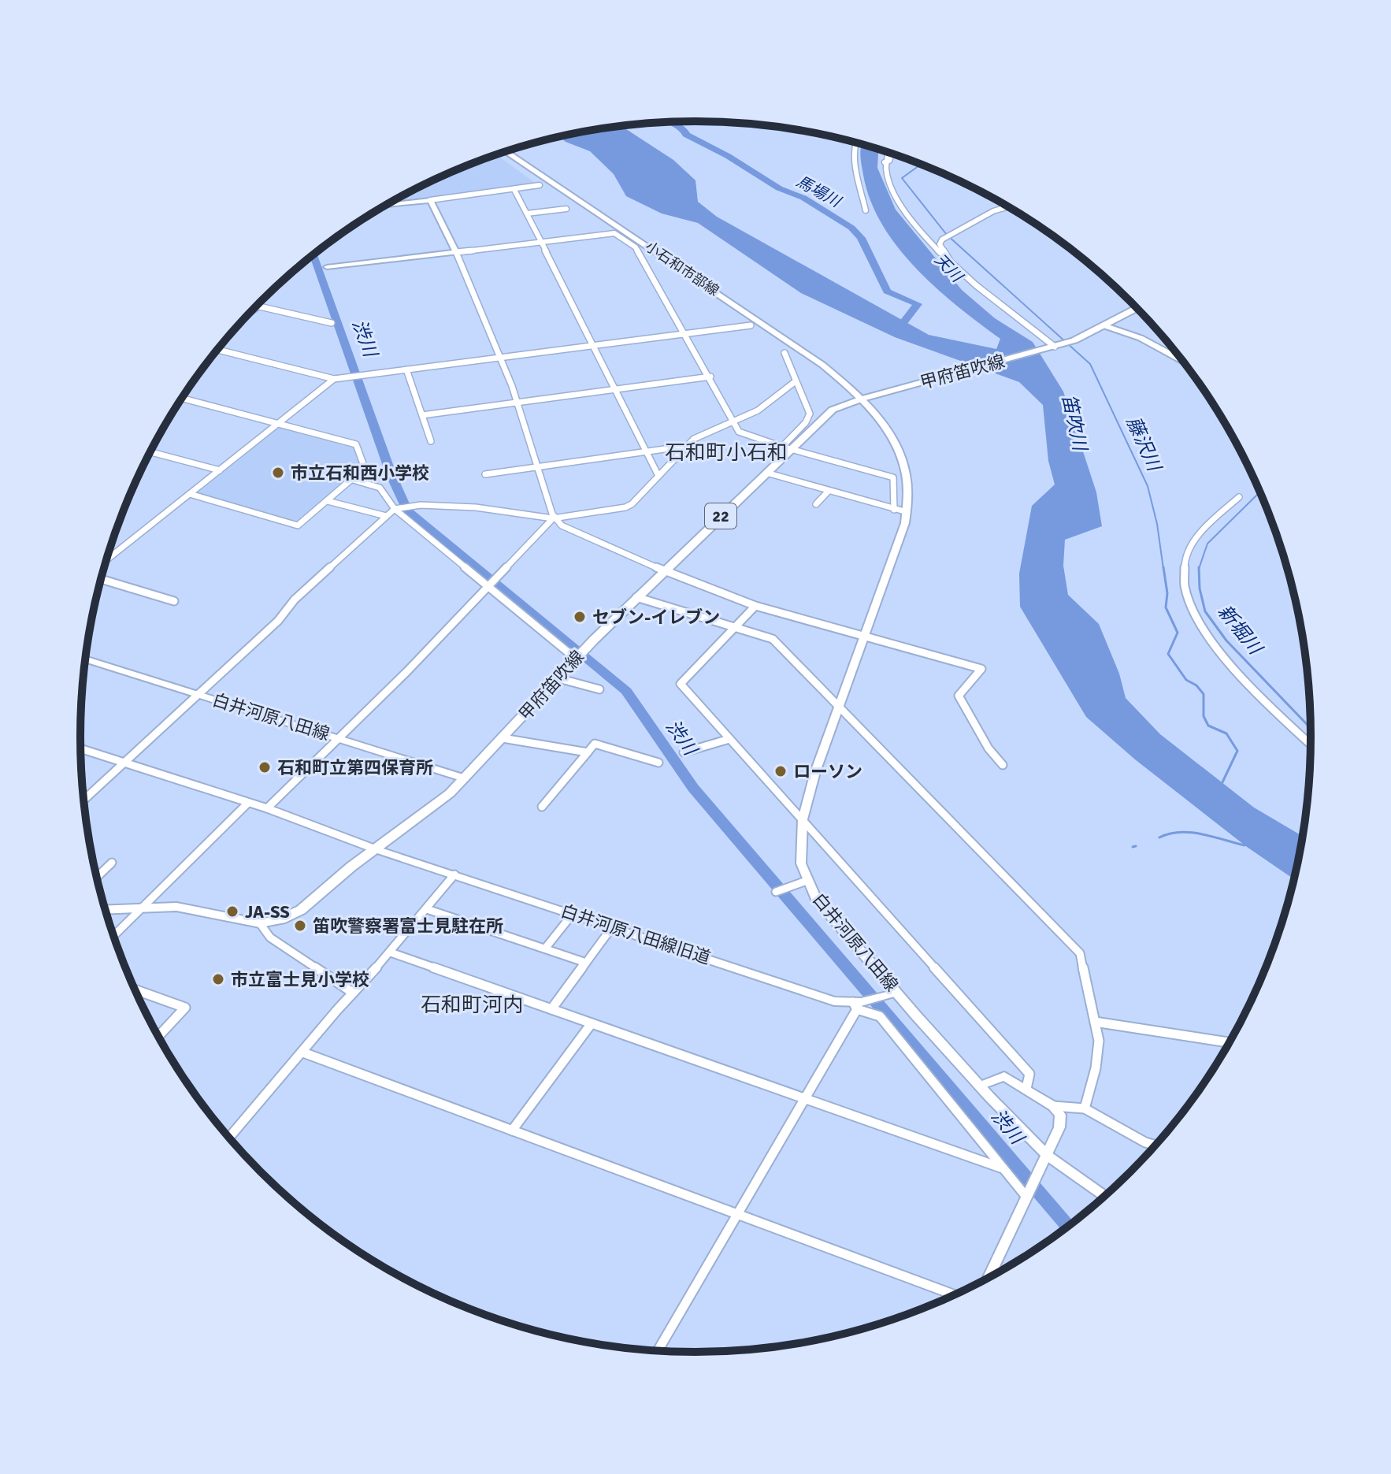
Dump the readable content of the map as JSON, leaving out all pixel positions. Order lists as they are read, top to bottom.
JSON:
{
  "streets": {
    "main road": [
      "小石和市部線",
      "甲府笛吹線",
      "22",
      "白井河原八田線"
    ],
    "street": ["白井河原八田線旧道"]
  },
  "crossings": [
    ["小石和市部線", "甲府笛吹線"],
    ["小石和市部線", "白井河原八田線"],
    ["甲府笛吹線", "22"],
    ["甲府笛吹線", "白井河原八田線"],
    ["甲府笛吹線", "白井河原八田線旧道"],
    ["白井河原八田線", "白井河原八田線旧道"]
  ],
  "districts": ["石和町小石和", "石和町河内"],
  "water": [
    "馬場川",
    "天川",
    "渋川",
    "笛吹川",
    "藤沢川",
    "新堀川"
  ],
  "places": [
    "市立石和西小学校",
    "セブン-イレブン",
    "石和町立第四保育所",
    "ローソン",
    "JA-SS",
    "笛吹警察署富士見駐在所",
    "市立富士見小学校"
  ]
}
